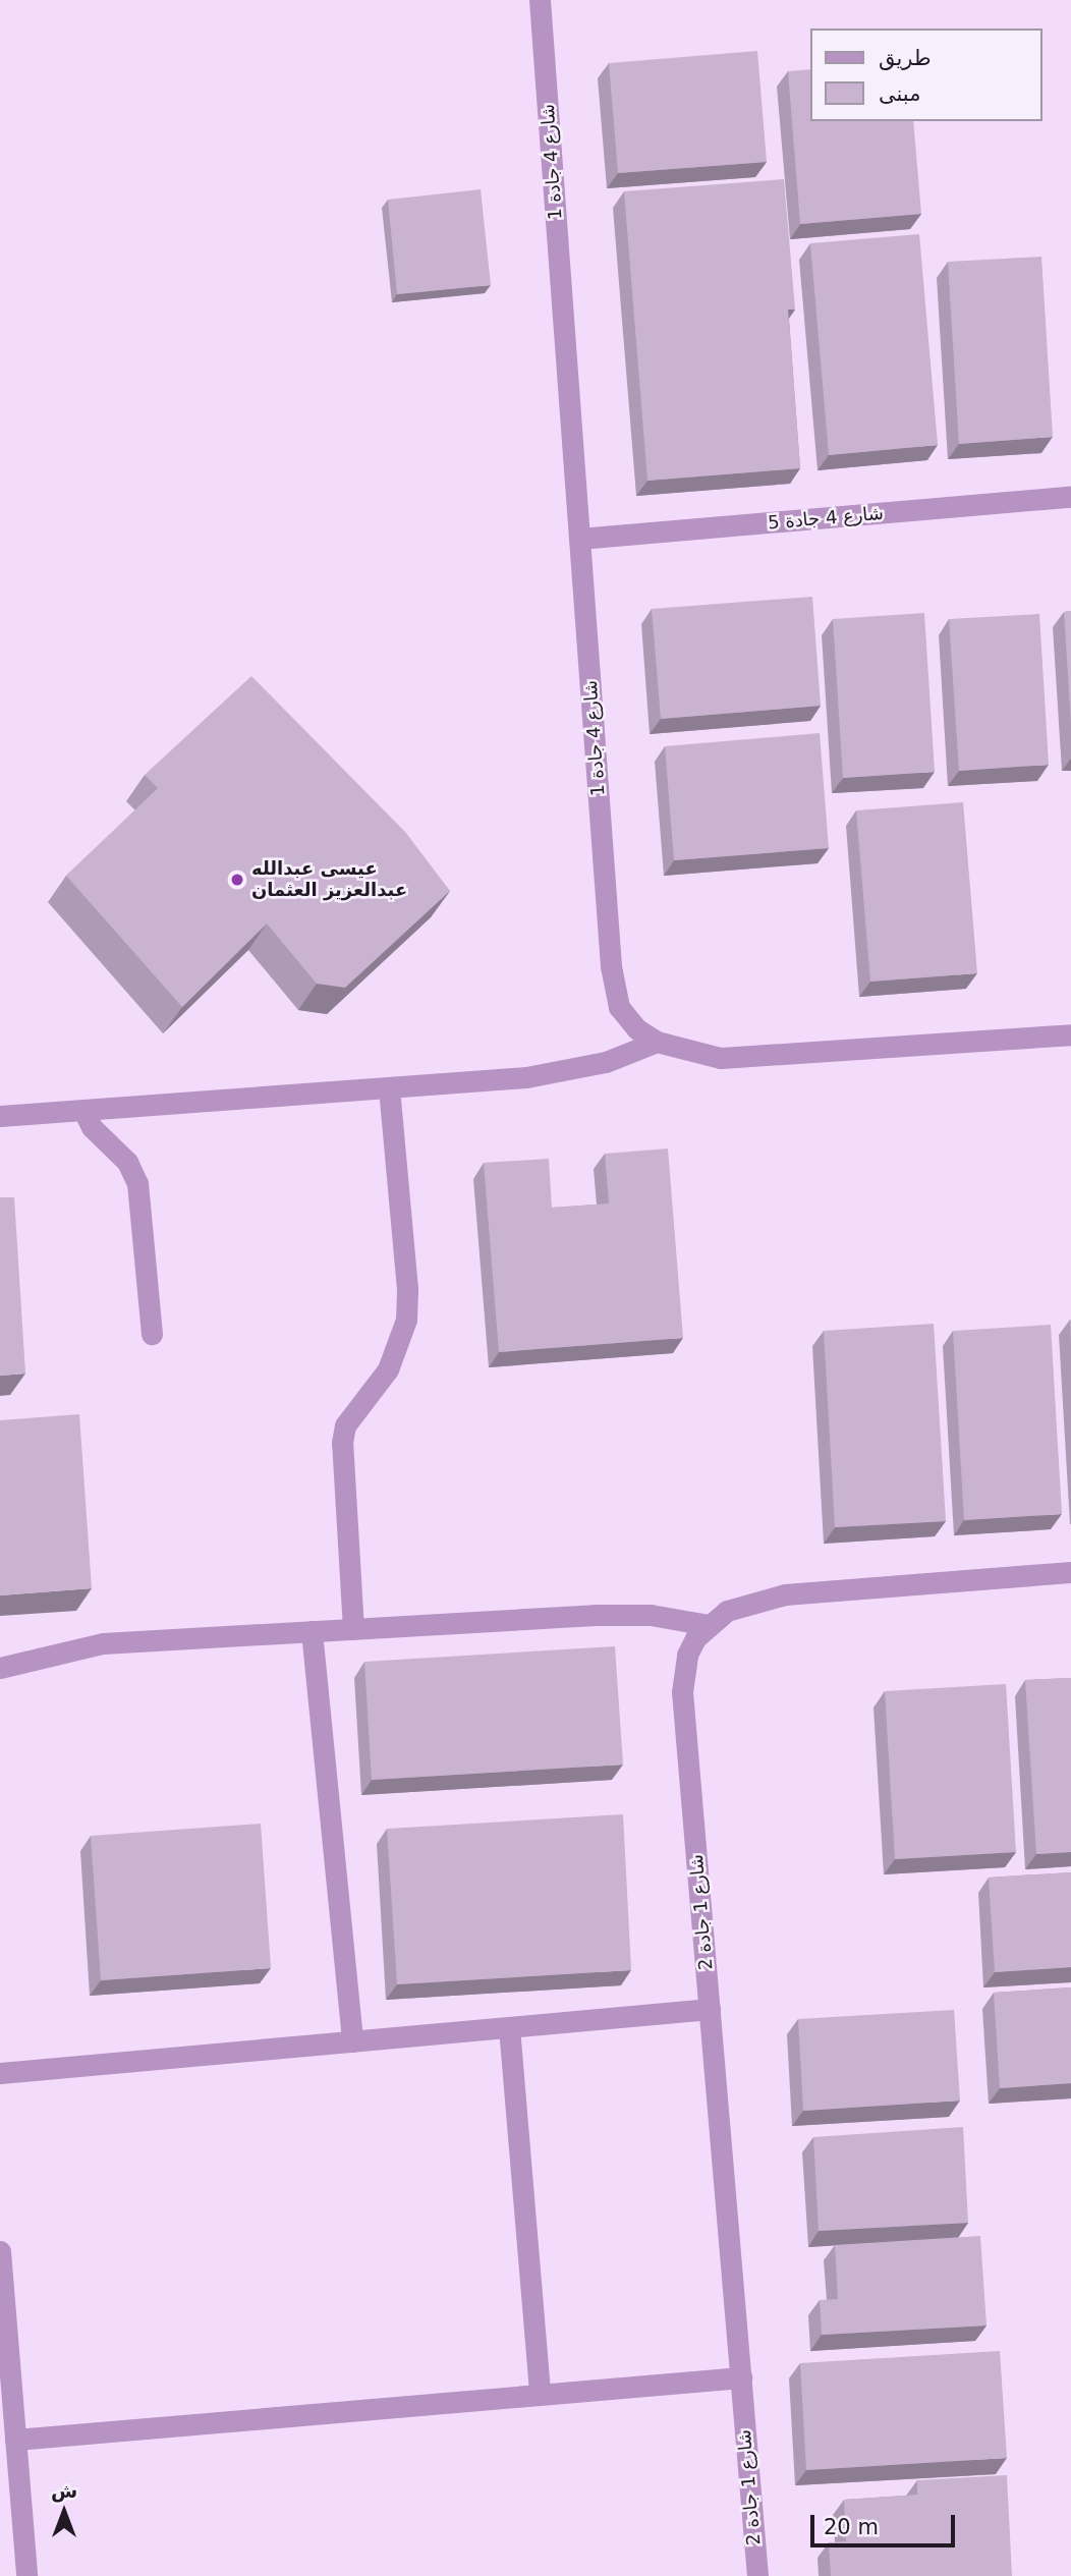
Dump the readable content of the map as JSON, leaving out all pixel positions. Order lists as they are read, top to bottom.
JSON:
{
  "streets": {
    "street": ["شارع 4 جادة 1", "شارع 4 جادة 5", "شارع 1 جادة 2"]
  },
  "crossings": [
    ["شارع 4 جادة 1", "شارع 4 جادة 5"]
  ],
  "places": ["عيسى عبدالله عبدالعزيز العثمان"],
  "legend": ["طريق", "مبنى"],
  "scale_bar": "20 m",
  "north": "top"
}
